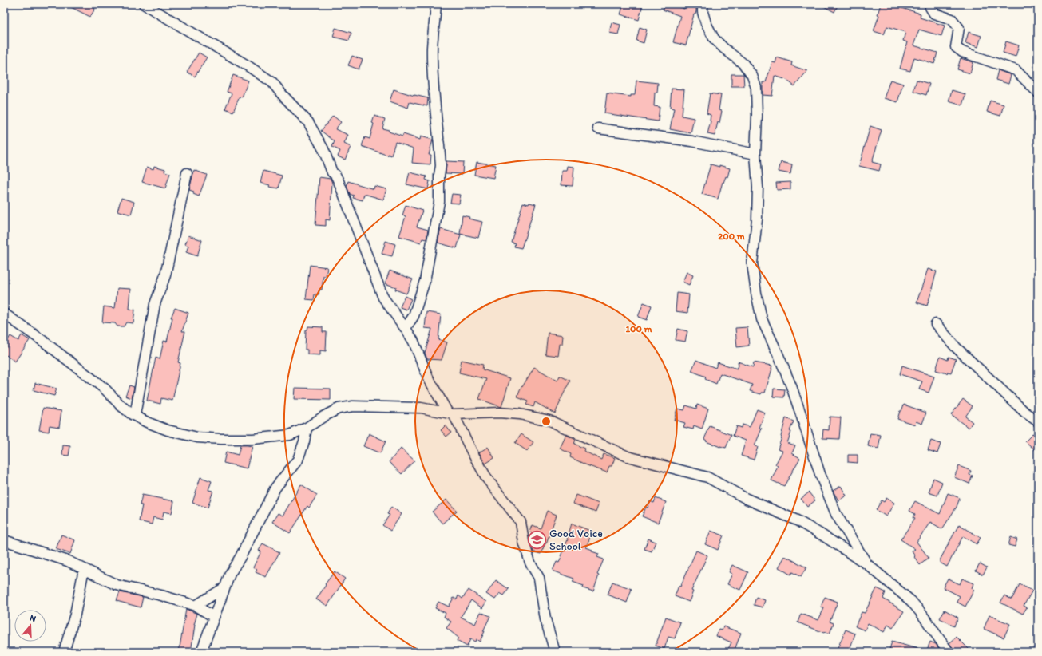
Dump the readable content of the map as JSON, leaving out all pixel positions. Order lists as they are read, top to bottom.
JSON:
{
  "places": {
    "school or university": ["Good Voice School"]
  },
  "north": "top",
  "rings": ["200 m", "100 m"]
}
